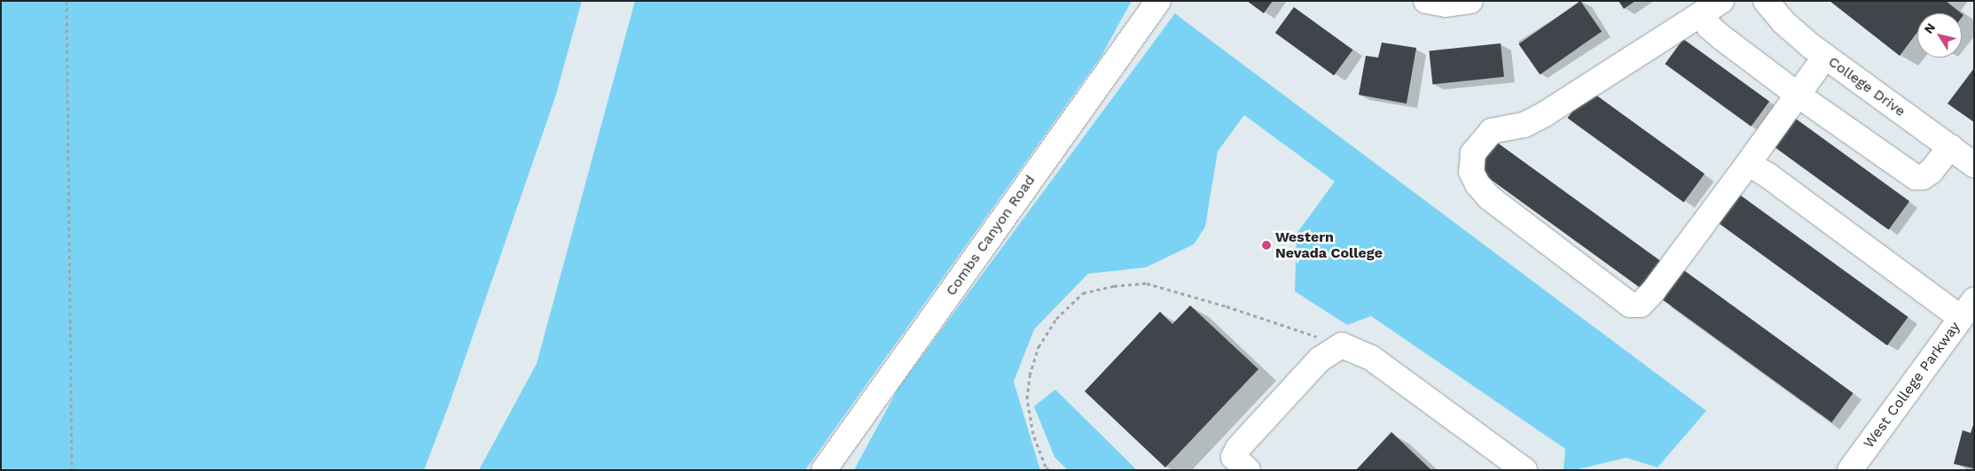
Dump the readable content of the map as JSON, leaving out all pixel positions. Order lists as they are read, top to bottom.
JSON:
{
  "streets": {
    "street": ["College Drive", "Combs Canyon Road", "West College Parkway"]
  },
  "places": ["Western Nevada College"],
  "north": "top left"
}
